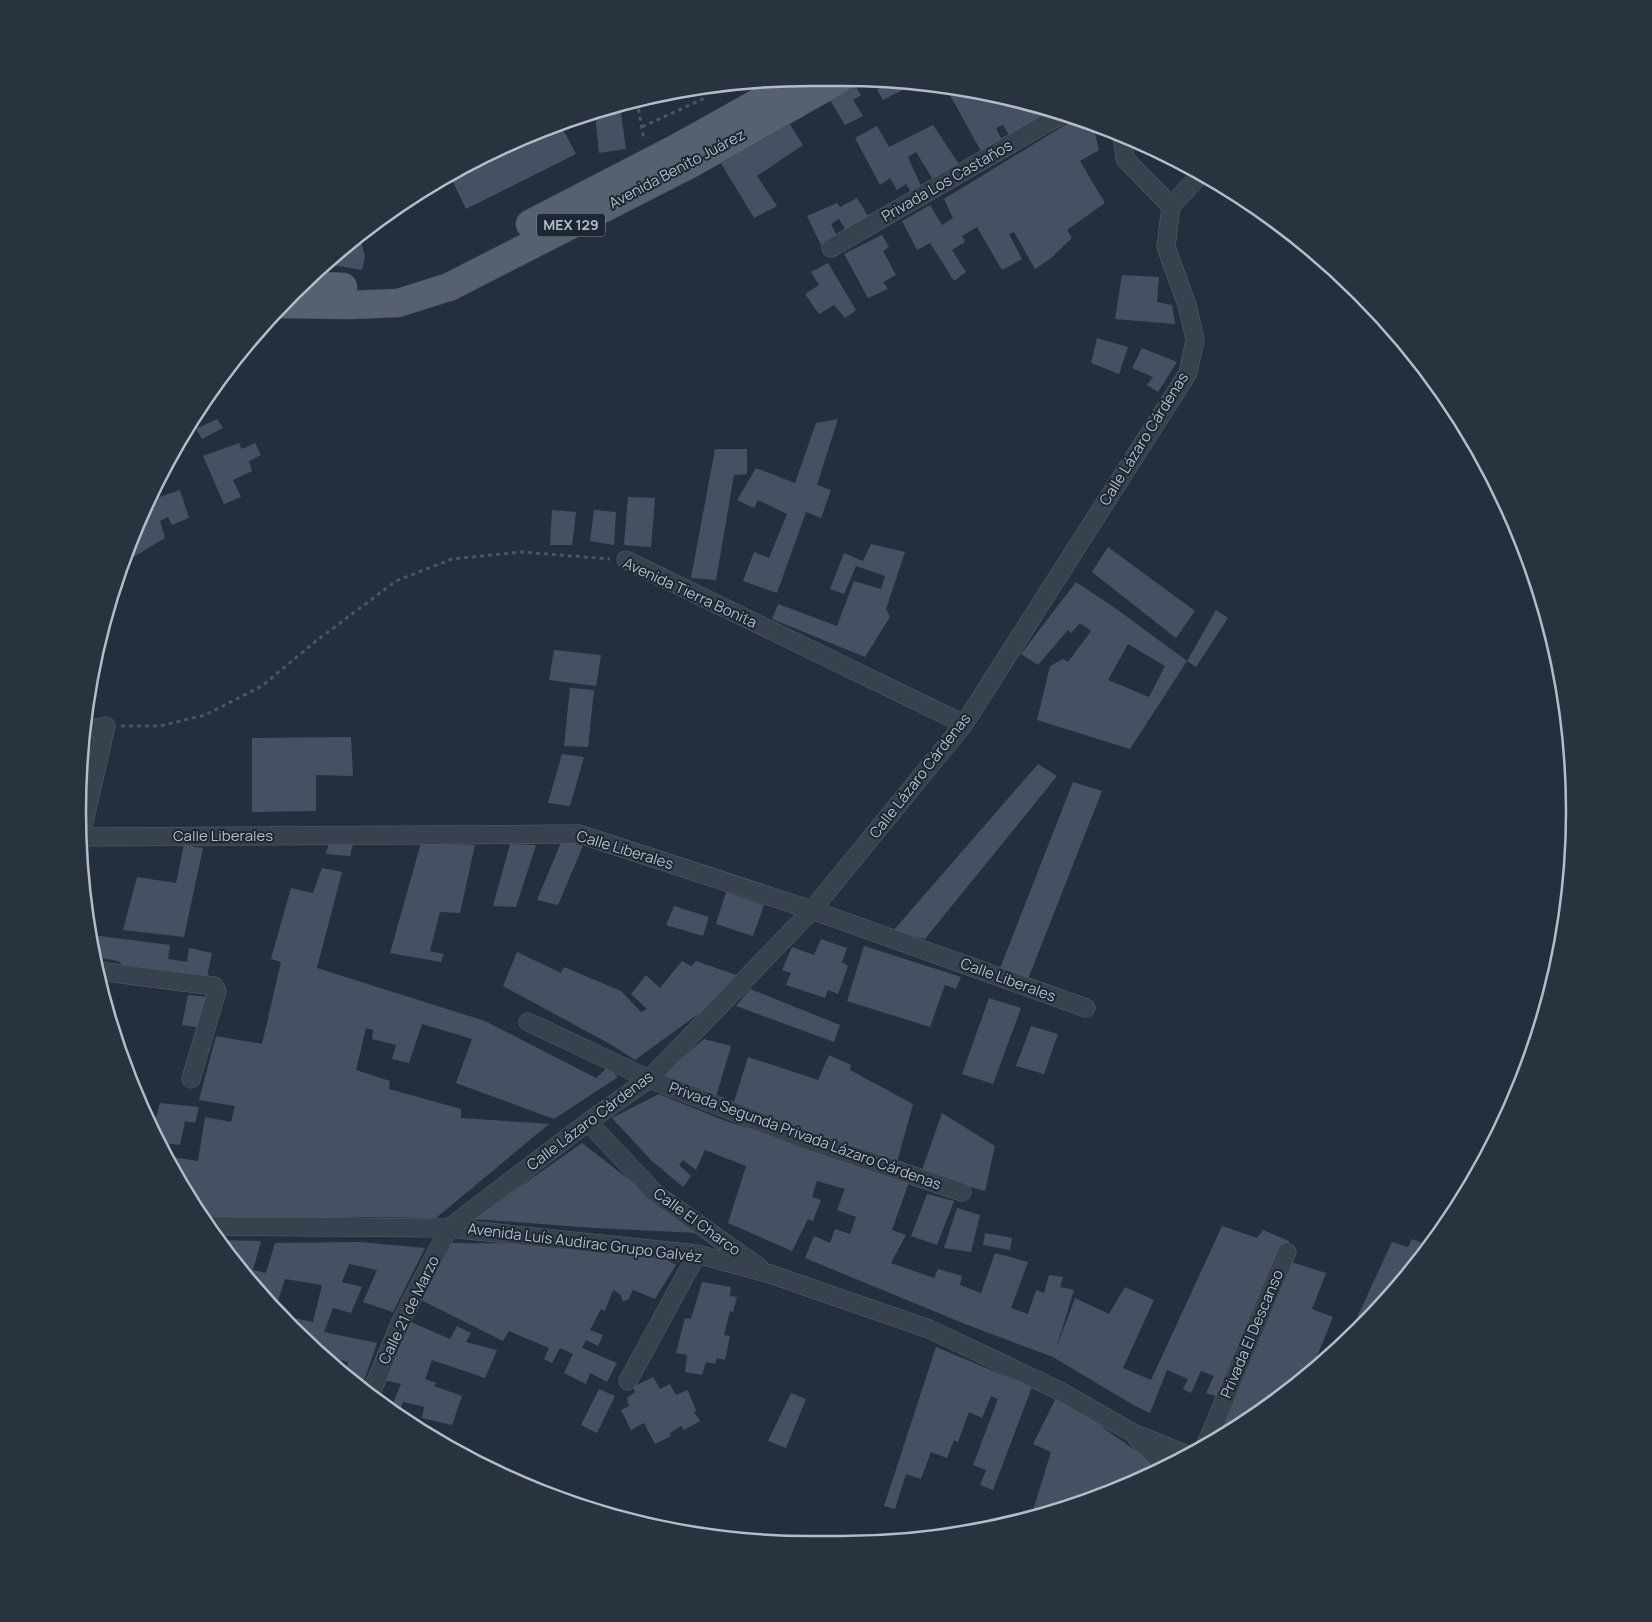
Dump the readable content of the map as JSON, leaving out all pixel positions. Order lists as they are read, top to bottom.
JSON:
{
  "streets": {
    "main road": ["Avenida Benito Juárez", "MEX 129"],
    "street": [
      "Privada Los Castaños",
      "Calle Lázaro Cárdenas",
      "Avenida Tierra Bonita",
      "Calle Liberales",
      "Privada Segunda Privada Lázaro Cárdenas",
      "Calle El Charco",
      "Avenida Luís Audirac Grupo Galvéz",
      "Calle 21 de Marzo",
      "Privada El Descanso"
    ]
  },
  "crossings": [
    ["Calle Lázaro Cárdenas", "Avenida Tierra Bonita"],
    ["Calle Lázaro Cárdenas", "Calle Liberales"],
    ["Calle Lázaro Cárdenas", "Privada Segunda Privada Lázaro Cárdenas"],
    ["Calle Lázaro Cárdenas", "Calle El Charco"],
    ["Calle Lázaro Cárdenas", "Avenida Luís Audirac Grupo Galvéz"],
    ["Calle Lázaro Cárdenas", "Calle 21 de Marzo"],
    ["Calle El Charco", "Avenida Luís Audirac Grupo Galvéz"],
    ["Avenida Luís Audirac Grupo Galvéz", "Calle 21 de Marzo"]
  ]
}
